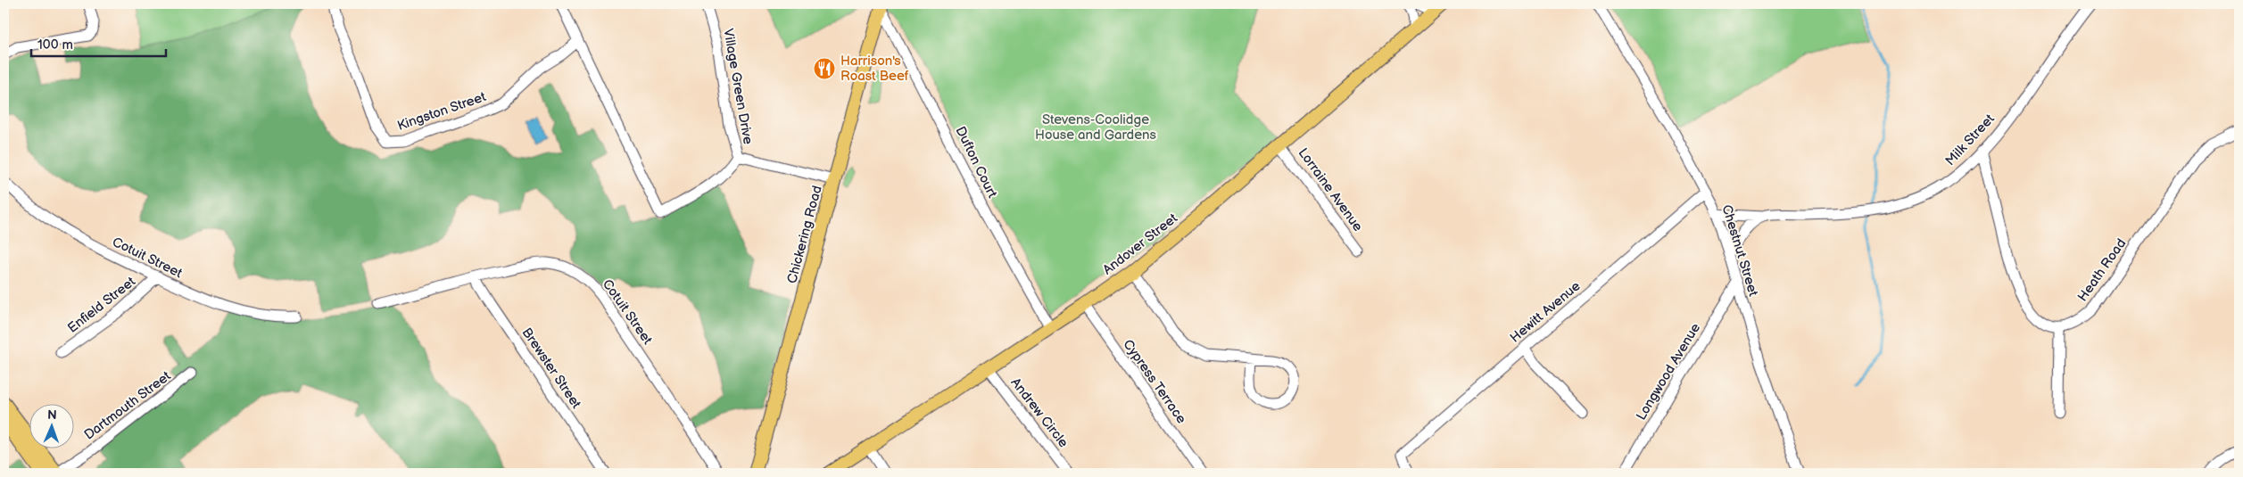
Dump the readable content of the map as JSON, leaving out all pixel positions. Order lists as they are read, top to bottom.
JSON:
{
  "streets": {
    "main road": ["Chickering Road", "Andover Street"],
    "street": [
      "Village Green Drive",
      "Kingston Street",
      "Milk Street",
      "Dufton Court",
      "Lorraine Avenue",
      "Chestnut Street",
      "Cotuit Street",
      "Heath Road",
      "Enfield Street",
      "Hewitt Avenue",
      "Brewster Street",
      "Longwood Avenue",
      "Cypress Terrace",
      "Dartmouth Street",
      "Andrew Circle"
    ]
  },
  "crossings": [
    ["Village Green Drive", "Chickering Road"],
    ["Milk Street", "Chestnut Street"],
    ["Dufton Court", "Chickering Road"],
    ["Dufton Court", "Andover Street"],
    ["Lorraine Avenue", "Andover Street"],
    ["Andover Street", "Cypress Terrace"],
    ["Andover Street", "Andrew Circle"],
    ["Chestnut Street", "Hewitt Avenue"],
    ["Chestnut Street", "Longwood Avenue"],
    ["Cotuit Street", "Enfield Street"],
    ["Cotuit Street", "Brewster Street"]
  ],
  "parks": ["Stevens-Coolidge House and Gardens"],
  "places": {
    "restaurant": ["Harrison's Roast Beef"]
  },
  "scale_bar": "100 m",
  "north": "top"
}
